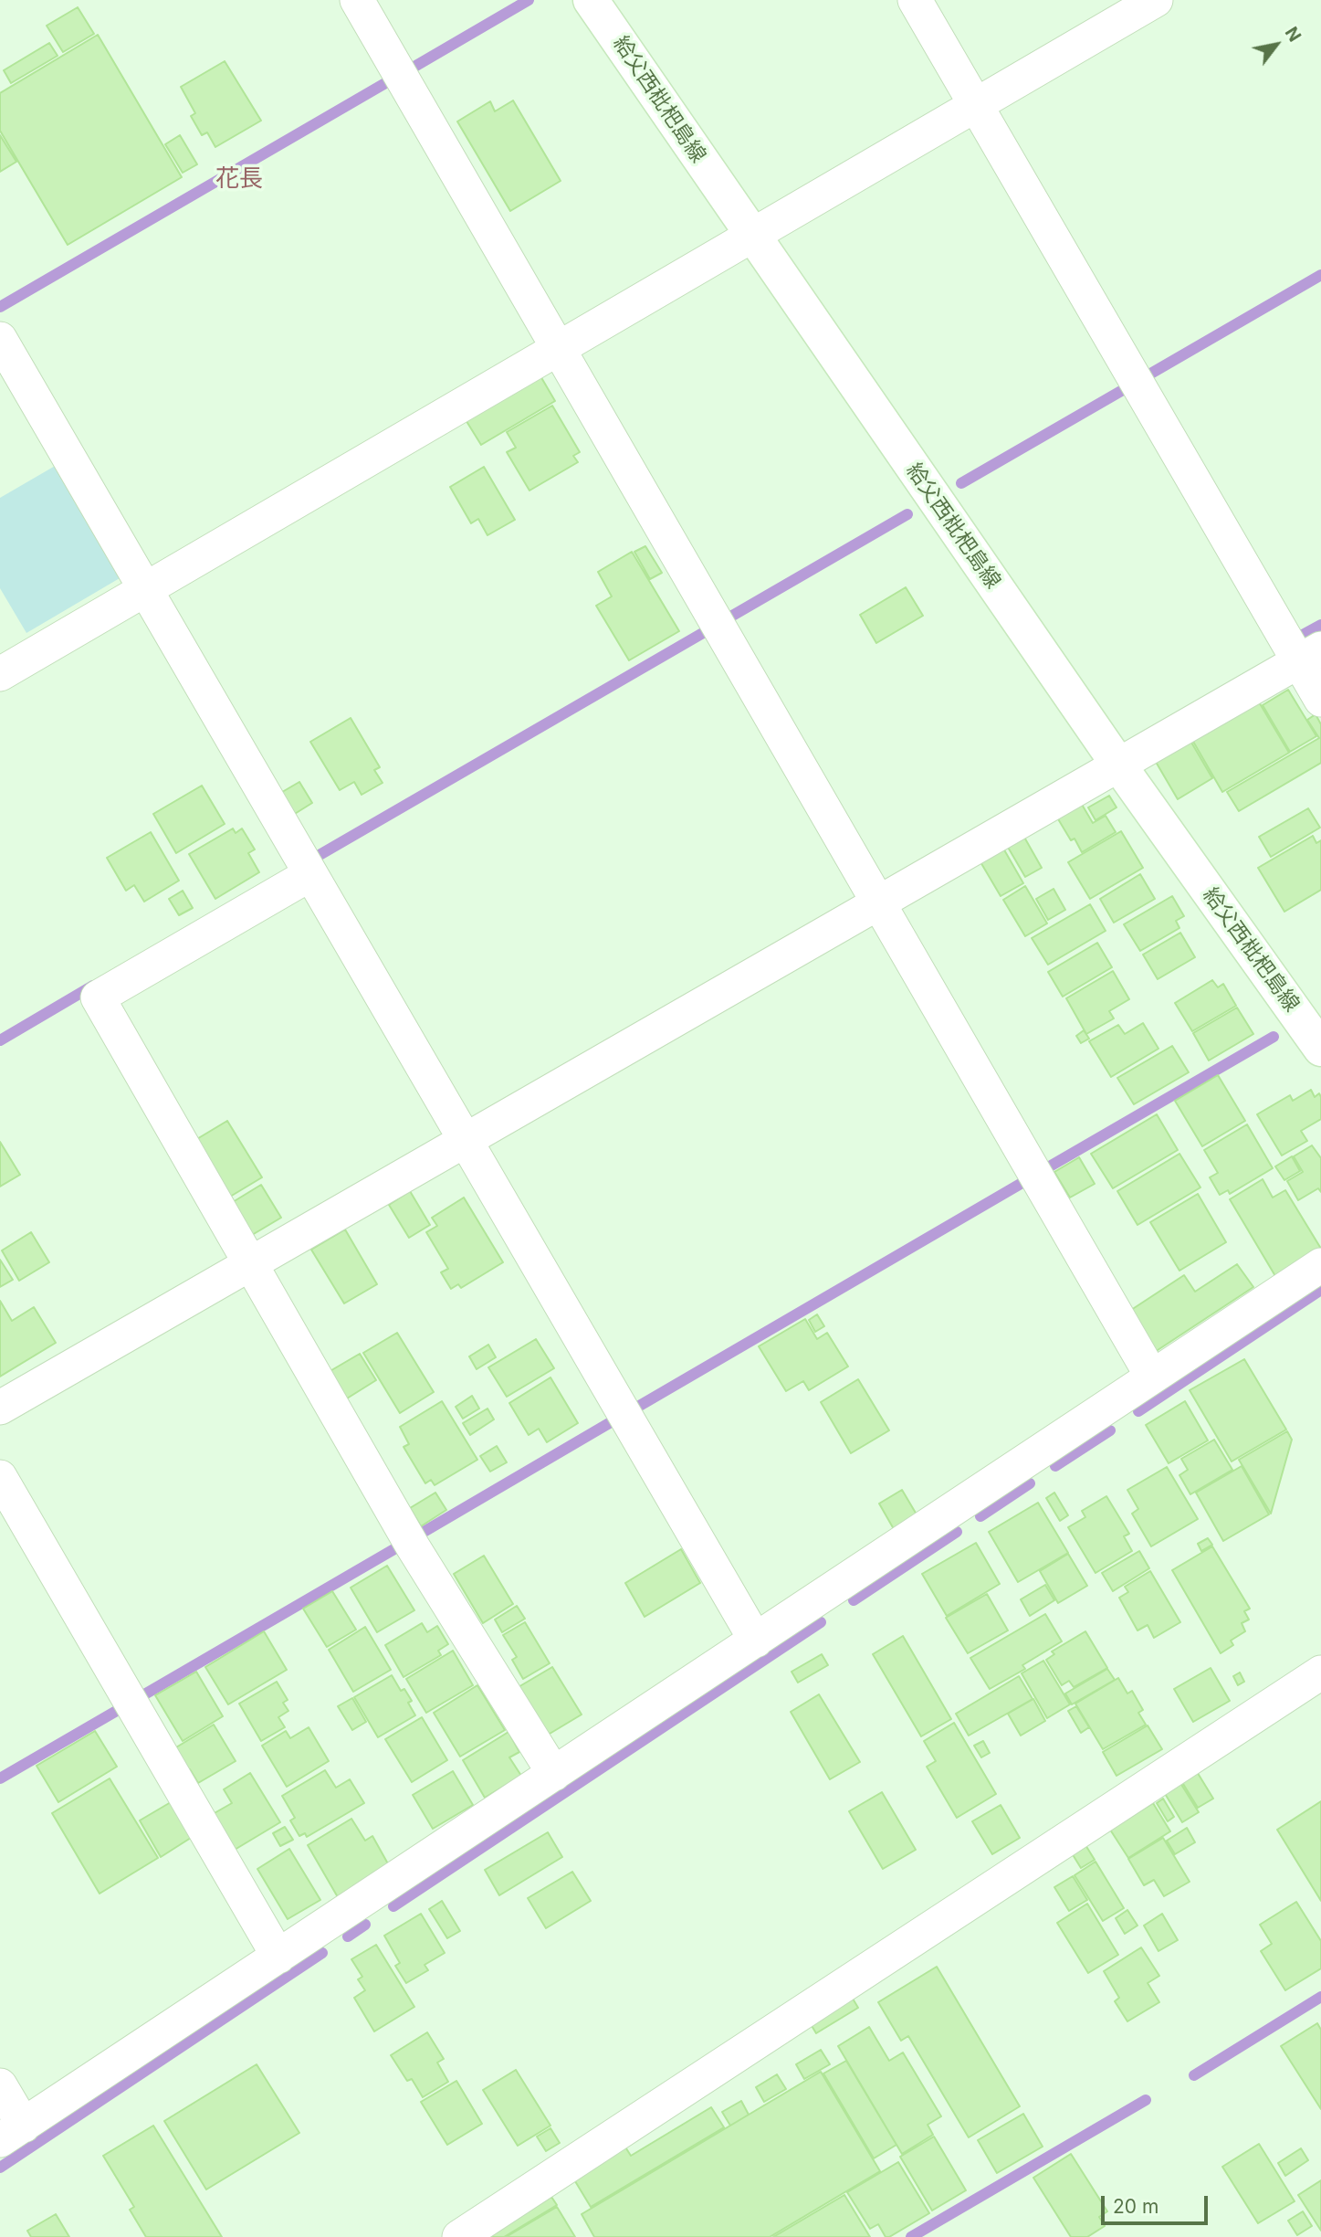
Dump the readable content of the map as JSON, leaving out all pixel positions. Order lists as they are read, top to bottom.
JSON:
{
  "streets": {
    "main road": ["給父西枇杷島線"]
  },
  "districts": ["花長"],
  "scale_bar": "20 m",
  "north": "top right"
}
